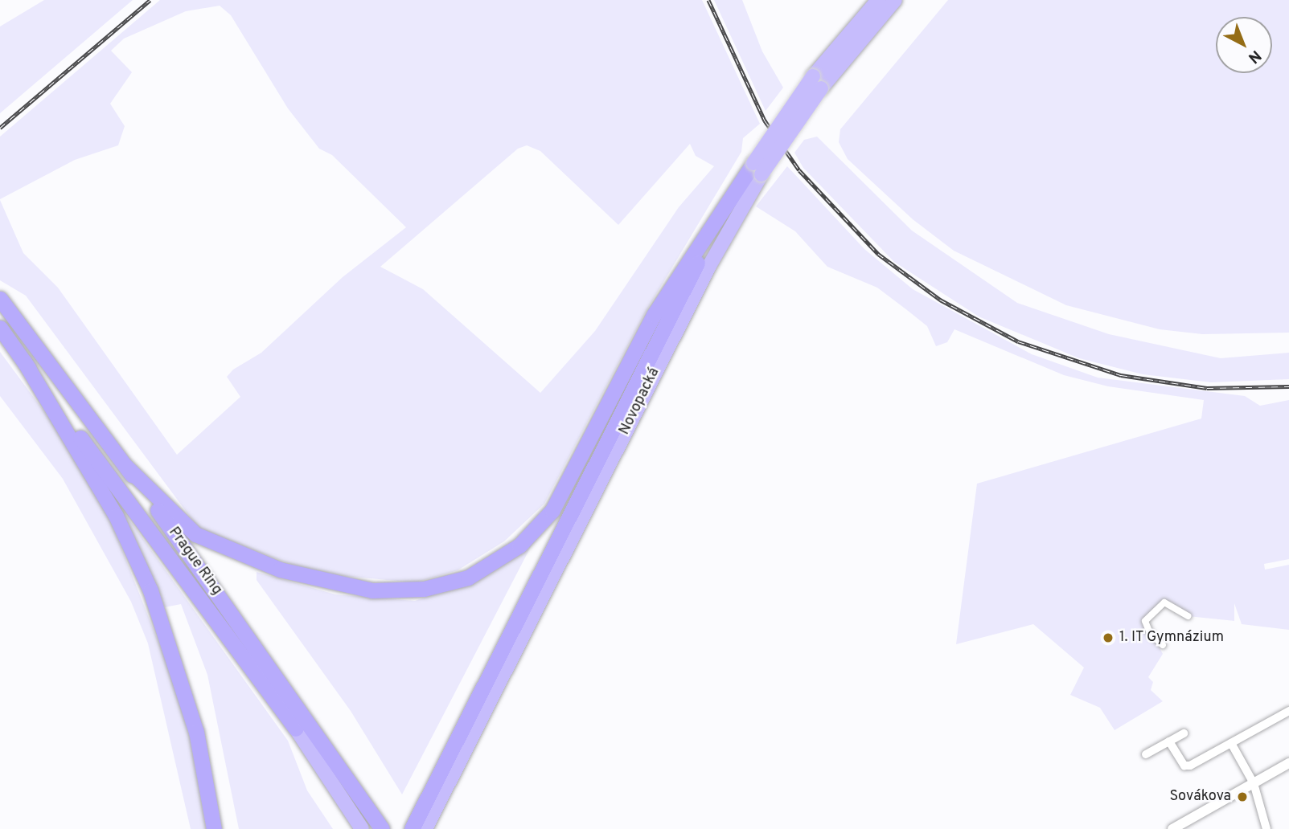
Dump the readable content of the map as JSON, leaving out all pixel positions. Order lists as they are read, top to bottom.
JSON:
{
  "streets": {
    "highway": ["Novopacká", "Prague Ring"]
  },
  "places": ["1. IT Gymnázium", "Sovákova"],
  "north": "bottom right"
}
